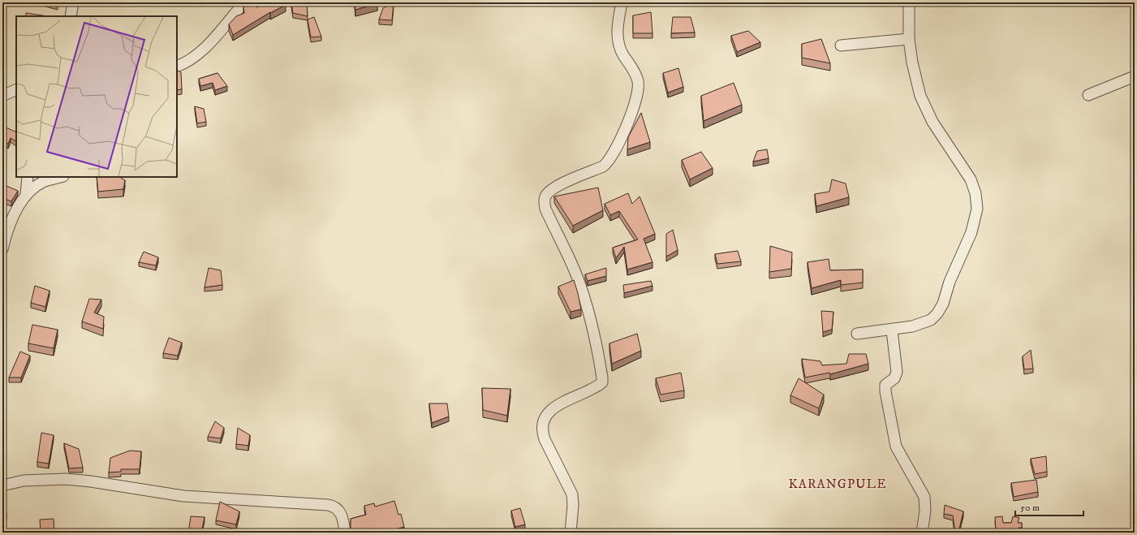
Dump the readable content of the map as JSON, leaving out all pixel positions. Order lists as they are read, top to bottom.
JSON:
{
  "districts": ["KARANGPULE"],
  "scale_bar": "50 m"
}
